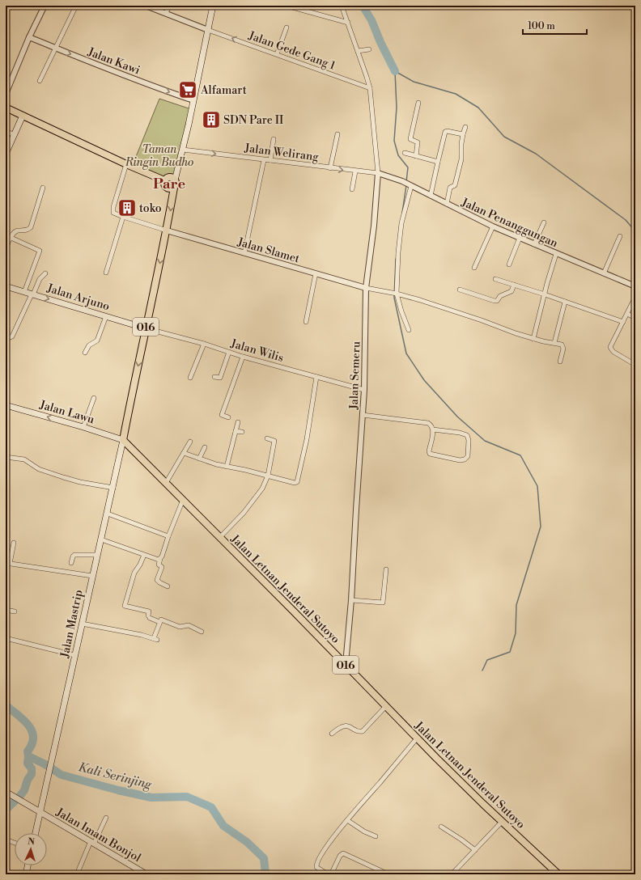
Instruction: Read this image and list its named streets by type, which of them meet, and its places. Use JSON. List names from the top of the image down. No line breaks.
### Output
{"streets":{"main road":["Jalan Arjuno","016","Jalan Lawu","Jalan Letnan Jenderal Sutoyo","Jalan Mastrip","Jalan Imam Bonjol"],"street":["Jalan Gede Gang 1","Jalan Kawi","Jalan Welirang","Jalan Penanggungan","Jalan Slamet","Jalan Wilis","Jalan Semeru"]},"crossings":[["Jalan Gede Gang 1","Jalan Semeru"],["Jalan Welirang","Jalan Penanggungan"],["Jalan Welirang","Jalan Semeru"],["Jalan Penanggungan","Jalan Semeru"],["Jalan Slamet","016"],["Jalan Slamet","Jalan Semeru"],["Jalan Arjuno","016"],["Jalan Arjuno","Jalan Wilis"],["016","Jalan Wilis"],["016","Jalan Lawu"],["016","Jalan Letnan Jenderal Sutoyo"],["016","Jalan Mastrip"],["Jalan Wilis","Jalan Semeru"],["Jalan Semeru","Jalan Letnan Jenderal Sutoyo"],["Jalan Lawu","Jalan Letnan Jenderal Sutoyo"],["Jalan Lawu","Jalan Mastrip"],["Jalan Letnan Jenderal Sutoyo","Jalan Mastrip"],["Jalan Mastrip","Jalan Imam Bonjol"]],"one_way":["Jalan Gede Gang 1","Jalan Kawi","Jalan Welirang","Jalan Arjuno","Jalan Lawu"],"districts":["Pare"],"water":["Kali Serinjing"],"parks":["Taman Ringin Budho"],"places":{"supermarket":["Alfamart"],"building":["SDN Pare II","toko"]},"scale_bar":"100 m","north":"top"}
